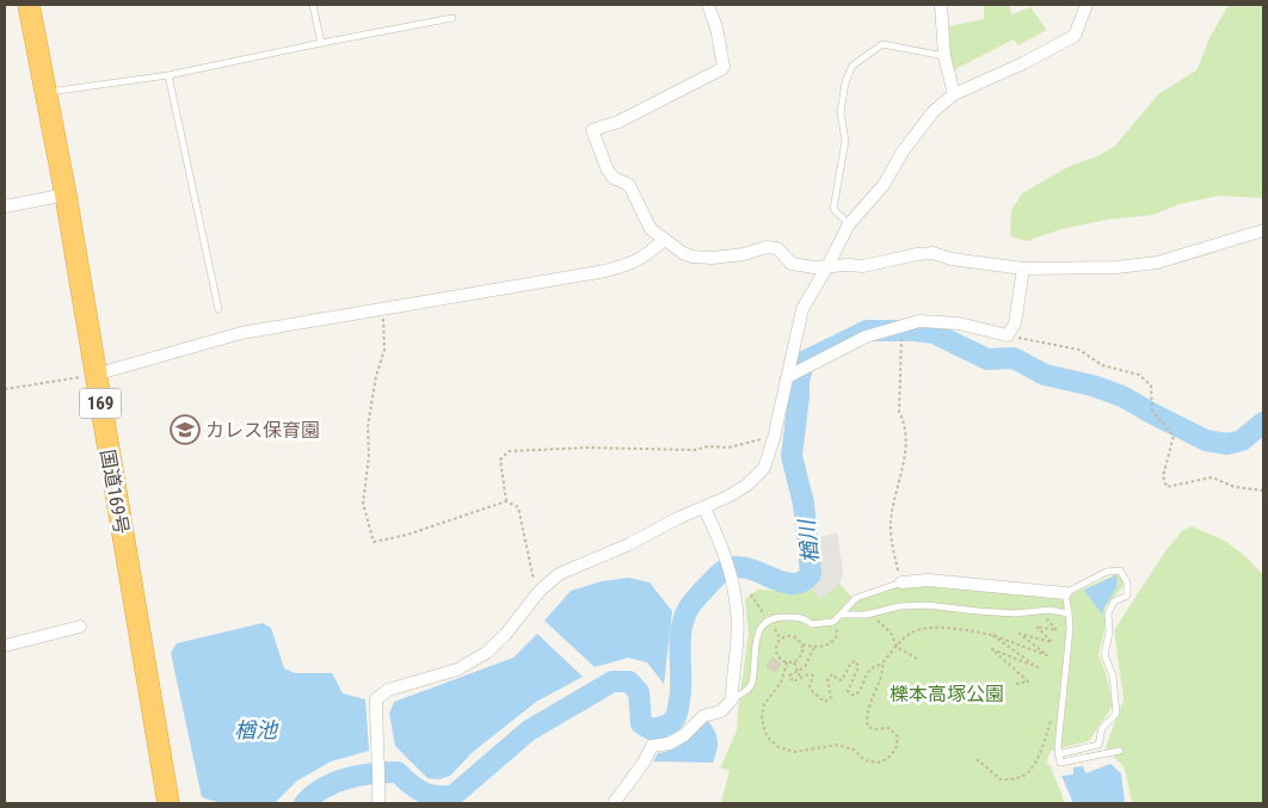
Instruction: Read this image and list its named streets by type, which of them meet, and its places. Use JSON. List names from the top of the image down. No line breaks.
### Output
{"streets":{"highway":["169","国道169号"]},"water":["楢川","楢池"],"parks":["櫟本高塚公園"],"places":{"school or university":["カレス保育園"]}}
